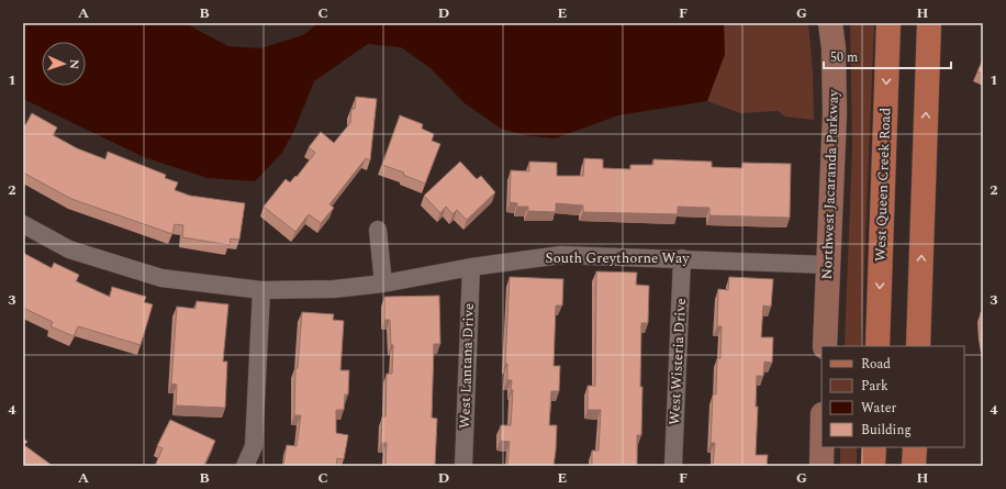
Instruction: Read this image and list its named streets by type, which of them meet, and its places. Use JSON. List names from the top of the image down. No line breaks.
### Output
{"streets":{"main road":["West Queen Creek Road"],"street":["Northwest Jacaranda Parkway","South Greythorne Way","West Wisteria Drive","West Lantana Drive"]},"crossings":[["Northwest Jacaranda Parkway","South Greythorne Way"],["South Greythorne Way","West Wisteria Drive"],["South Greythorne Way","West Lantana Drive"]],"legend":["Road","Park","Water","Building"],"scale_bar":"50 m","north":"right","grid":{"columns":["A","B","C","D","E","F","G","H"],"rows":["1","2","3","4"]}}
